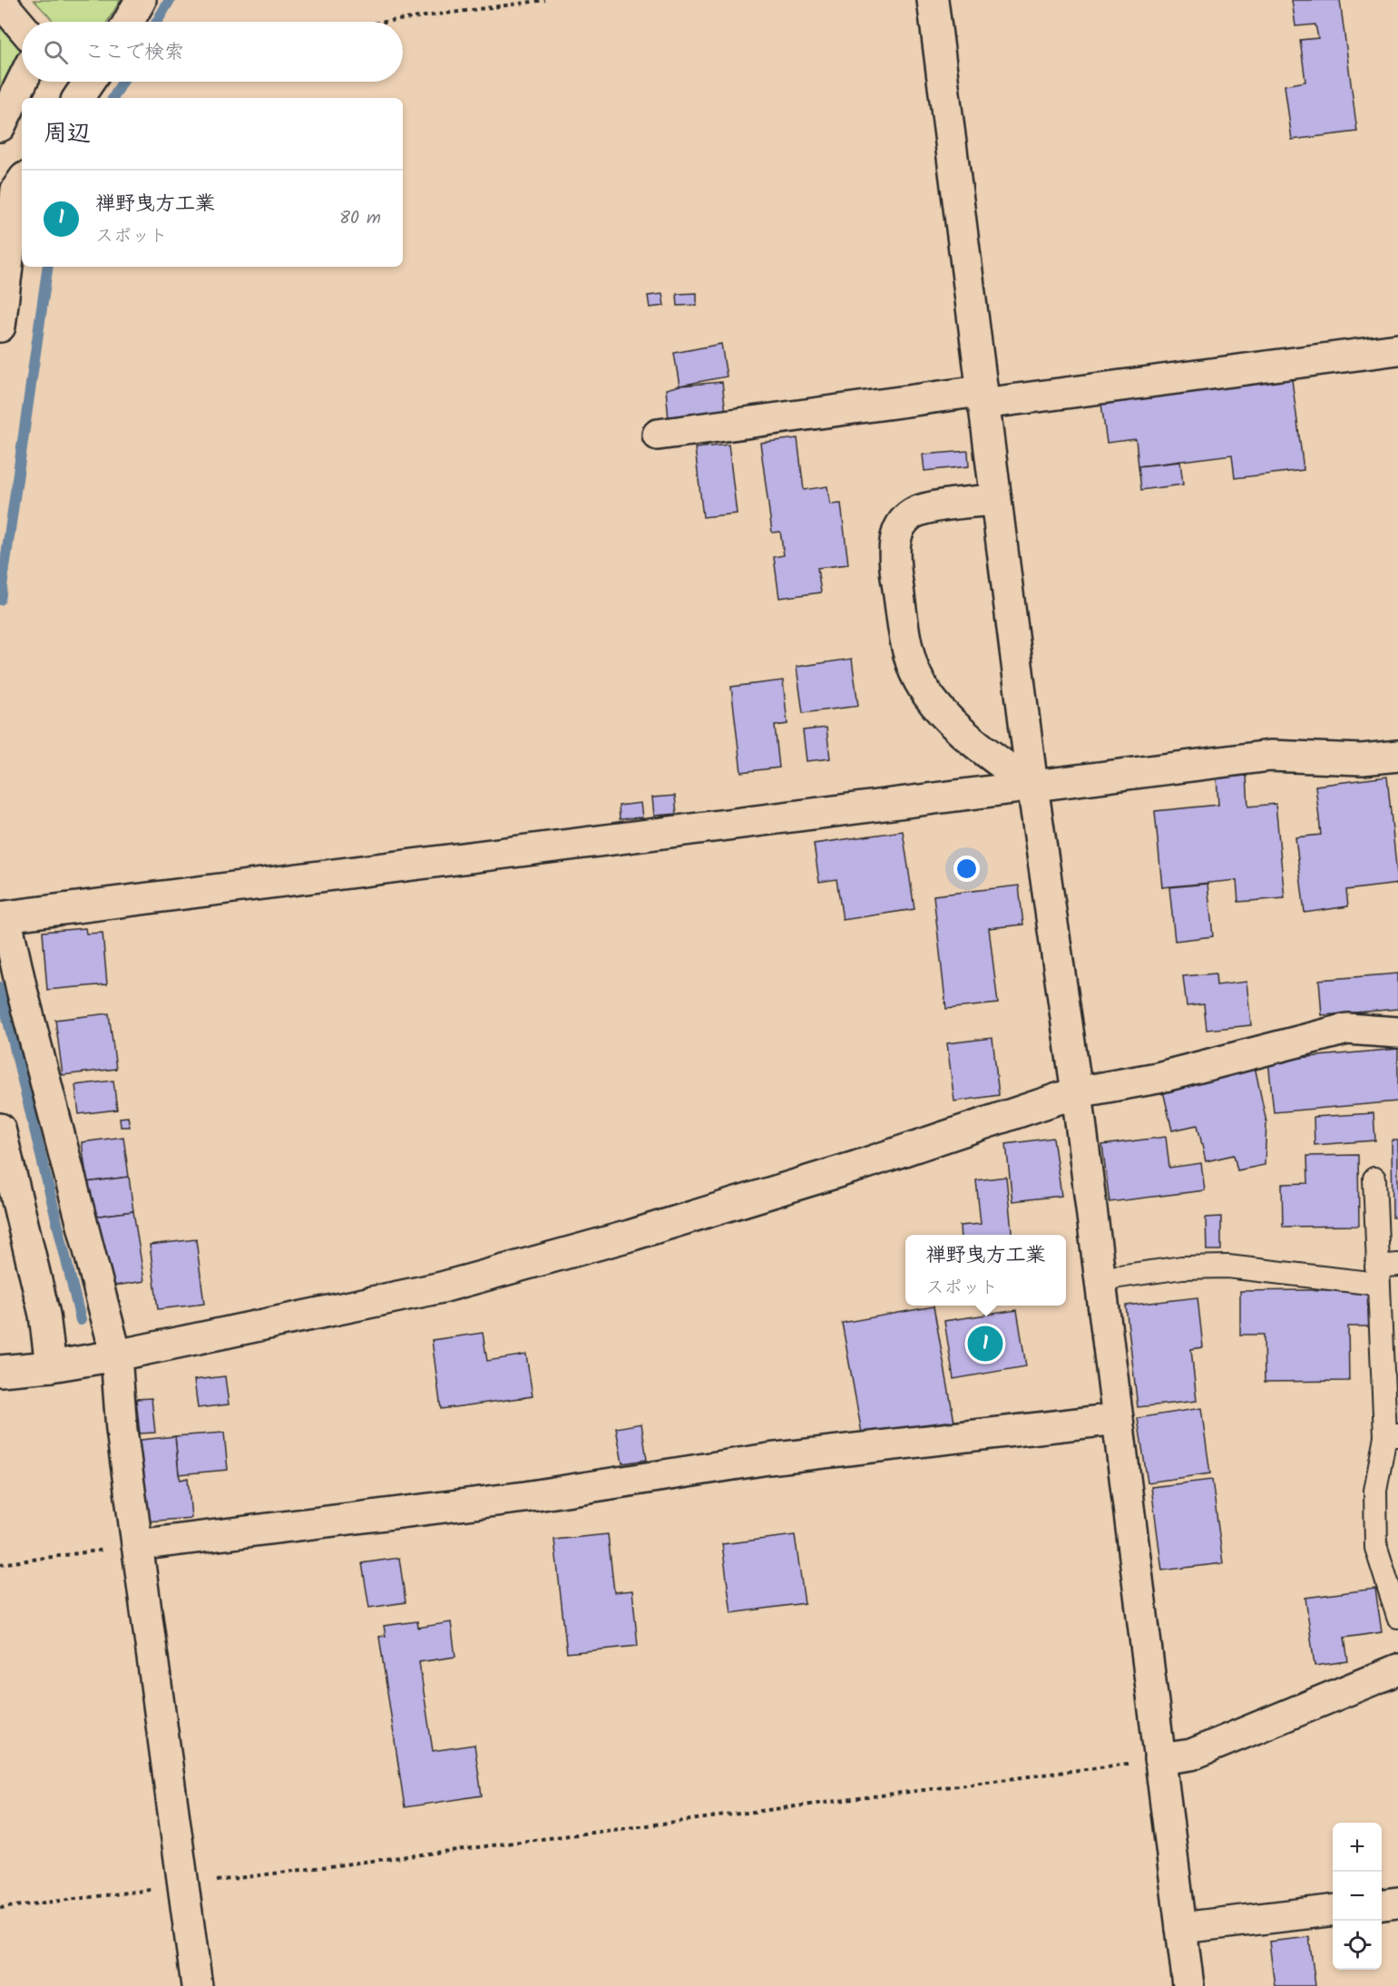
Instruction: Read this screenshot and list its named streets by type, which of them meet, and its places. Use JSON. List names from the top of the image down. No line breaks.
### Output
{"page":{"search":"ここで検索","heading":"周辺","list":[{"mark":"1","name":"禅野曳方工業","note":"スポット","value":"80 m"}],"popup":["禅野曳方工業","スポット"],"pins":"1","map_buttons":["+","−"]}}
